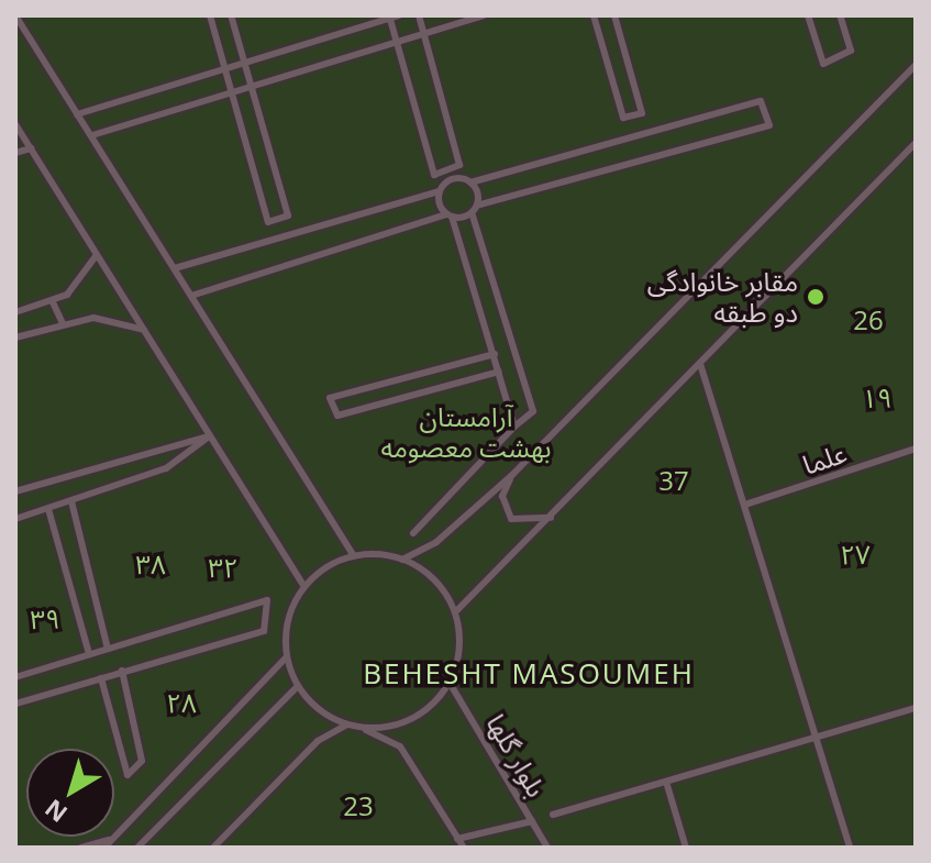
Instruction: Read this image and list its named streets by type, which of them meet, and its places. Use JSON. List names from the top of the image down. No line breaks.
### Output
{"streets":{"lane":["علما","بلوار گلها"]},"districts":["BEHESHT MASOUMEH"],"parks":["26","۱۹","آرامستان بهشت معصومه","37","۲۷","۳۸","۳۲","۳۹","۲۸","23"],"places":["مقابر خانوادگی دو طبقه"],"north":"bottom left"}
